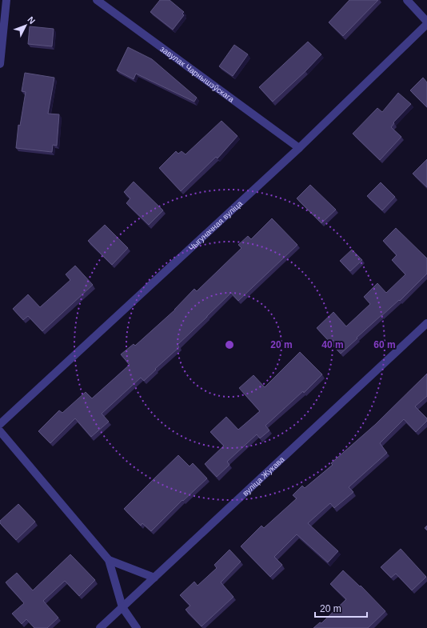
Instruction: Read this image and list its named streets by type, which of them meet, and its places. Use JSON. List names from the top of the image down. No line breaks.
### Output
{"streets":{"street":["завулак Чарнышэўскага","Чыгуначная вуліца","вуліца Жукава"]},"crossings":[["завулак Чарнышэўскага","Чыгуначная вуліца"]],"scale_bar":"20 m","north":"top right","rings":["20 m","40 m","60 m"]}
